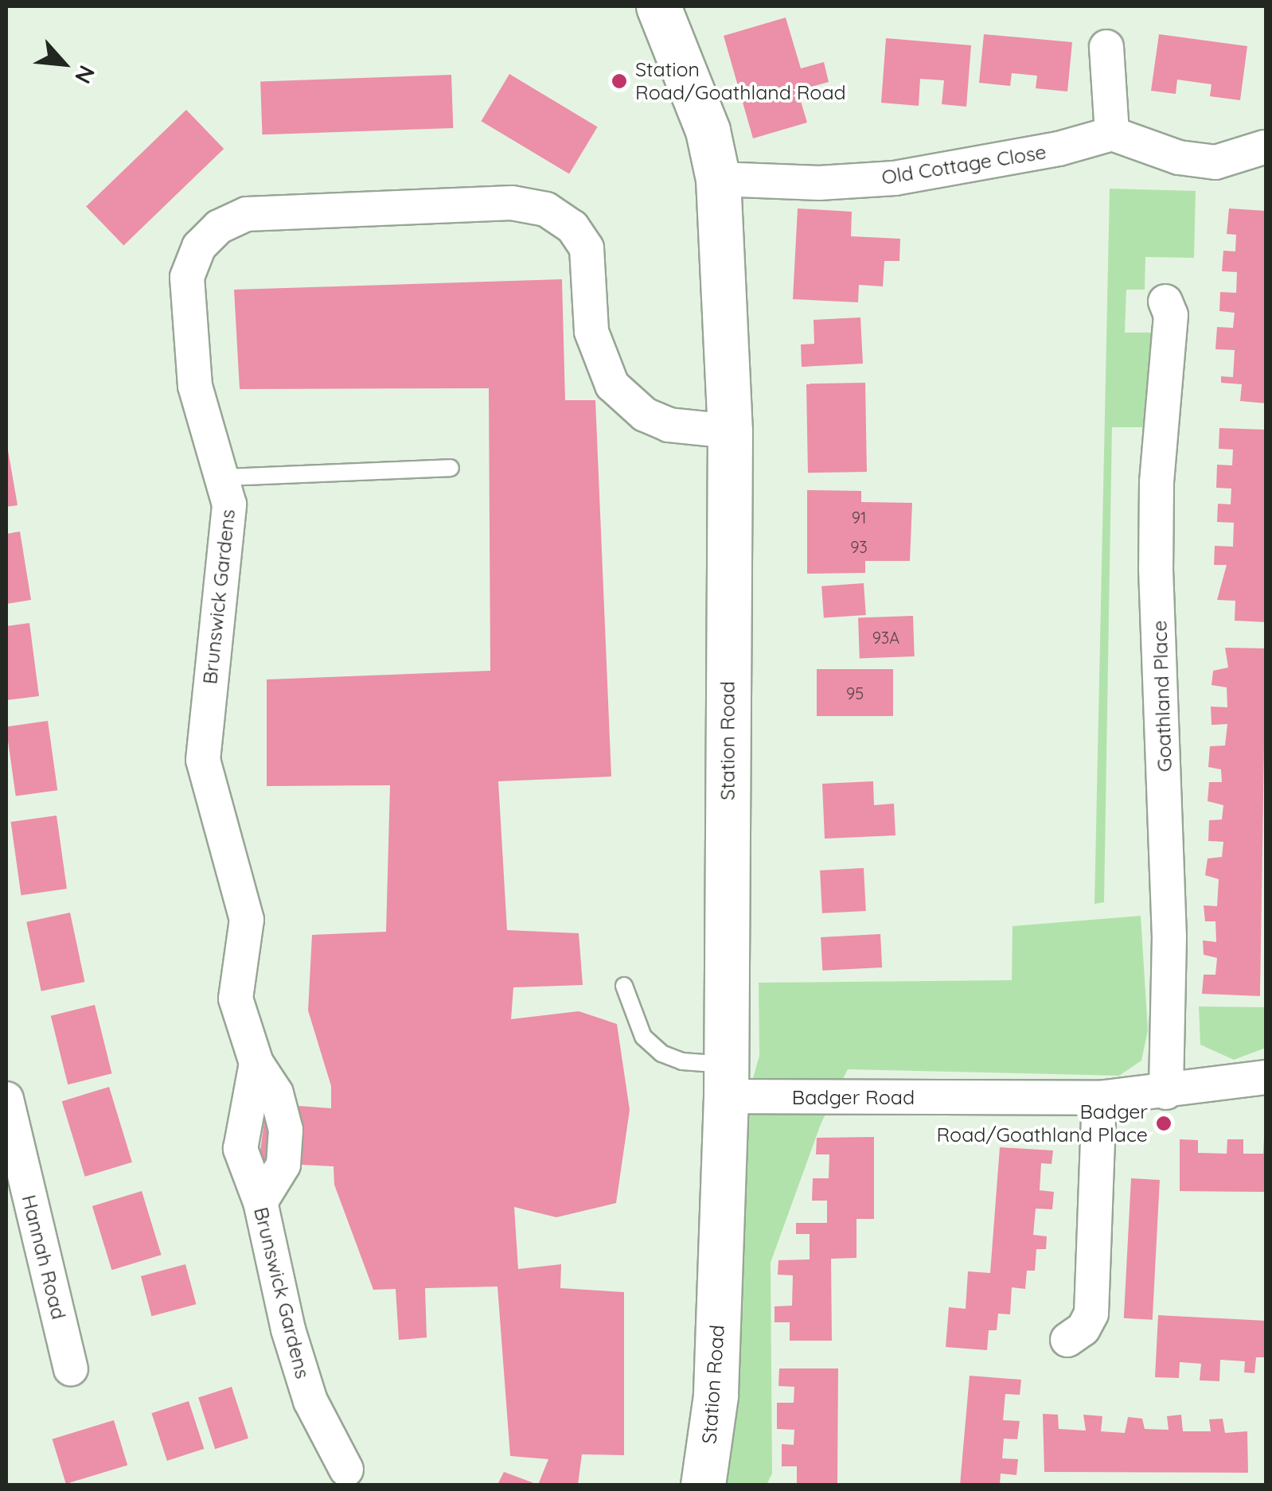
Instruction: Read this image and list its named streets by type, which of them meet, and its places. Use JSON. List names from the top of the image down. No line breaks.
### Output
{"streets":{"main road":["Station Road"],"street":["Old Cottage Close","Brunswick Gardens","Goathland Place","Badger Road","Hannah Road"]},"crossings":[["Old Cottage Close","Station Road"],["Brunswick Gardens","Station Road"],["Goathland Place","Badger Road"],["Station Road","Badger Road"]],"places":["Station Road/Goathland Road","Badger Road/Goathland Place"],"house_numbers":["91","93","93A","95"],"north":"bottom right"}
